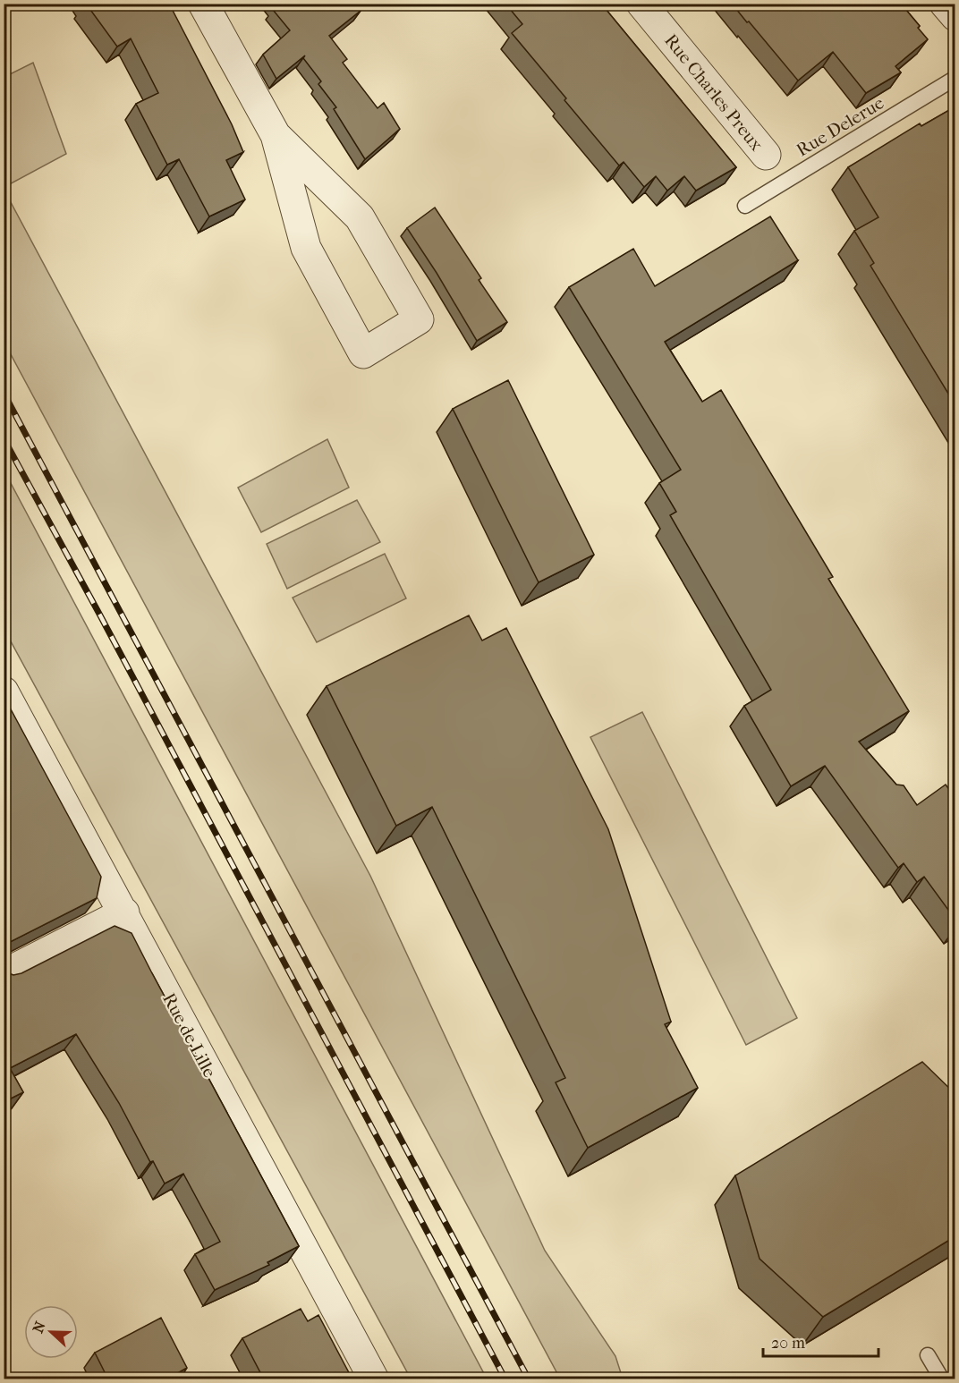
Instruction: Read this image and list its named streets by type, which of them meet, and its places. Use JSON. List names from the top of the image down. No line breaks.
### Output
{"streets":{"street":["Rue Charles Preux","Rue de Lille"],"lane":["Rue Delerue"]},"scale_bar":"20 m","north":"left"}
